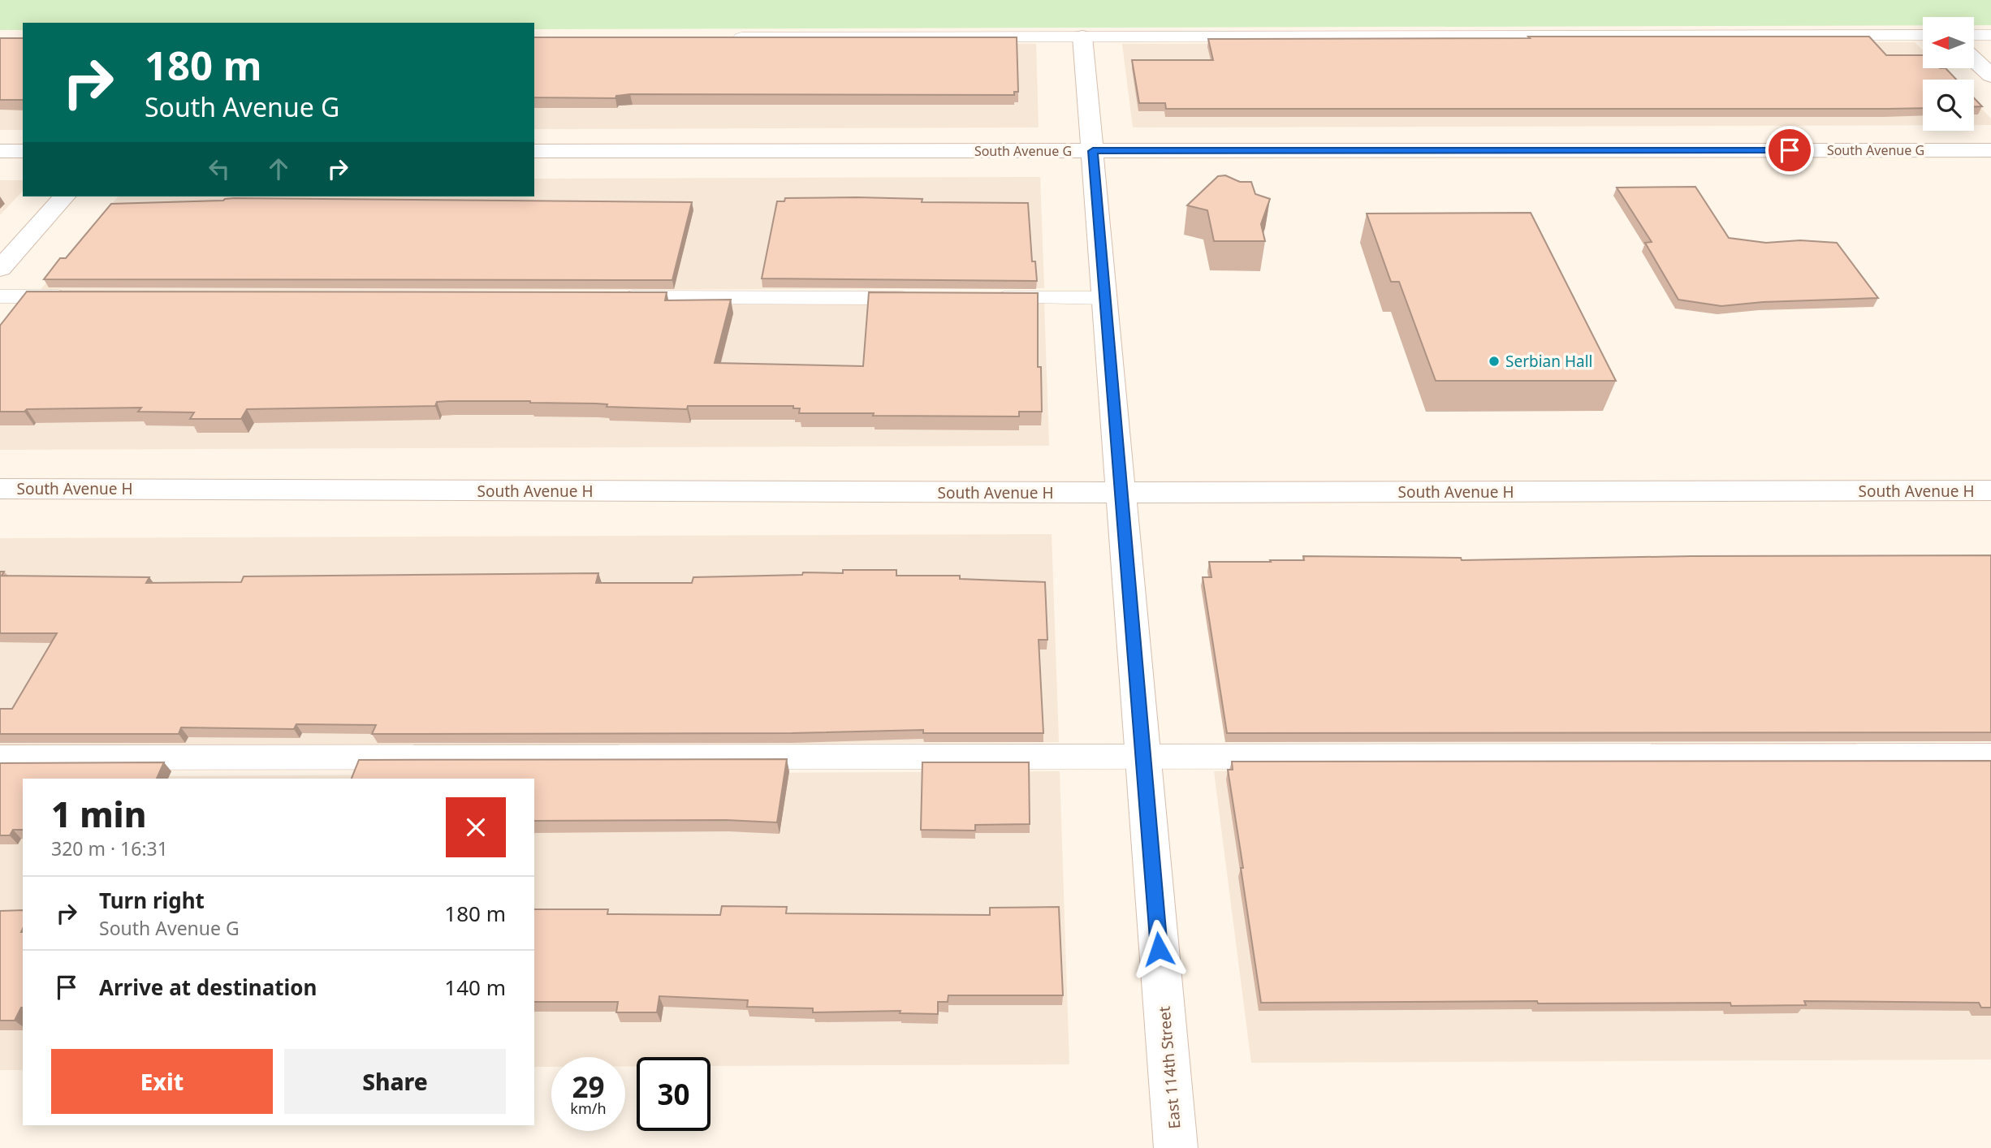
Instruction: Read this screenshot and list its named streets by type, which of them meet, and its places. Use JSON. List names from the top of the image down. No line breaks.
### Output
{"streets":{"street":["South Avenue G","South Avenue H","East 114th Street"]},"crossings":[["South Avenue G","East 114th Street"],["South Avenue H","East 114th Street"]],"places":["Serbian Hall"],"north":"left","page":{"turn":["180 m","South Avenue G"],"heading":["1 min","320 m · 16:31"],"list":[{"name":"Turn right","note":"South Avenue G","value":"180 m"},{"name":"Arrive at destination","value":"140 m"}],"buttons":["Exit","Share"],"speed":"29 km/h","limit":"30"}}
